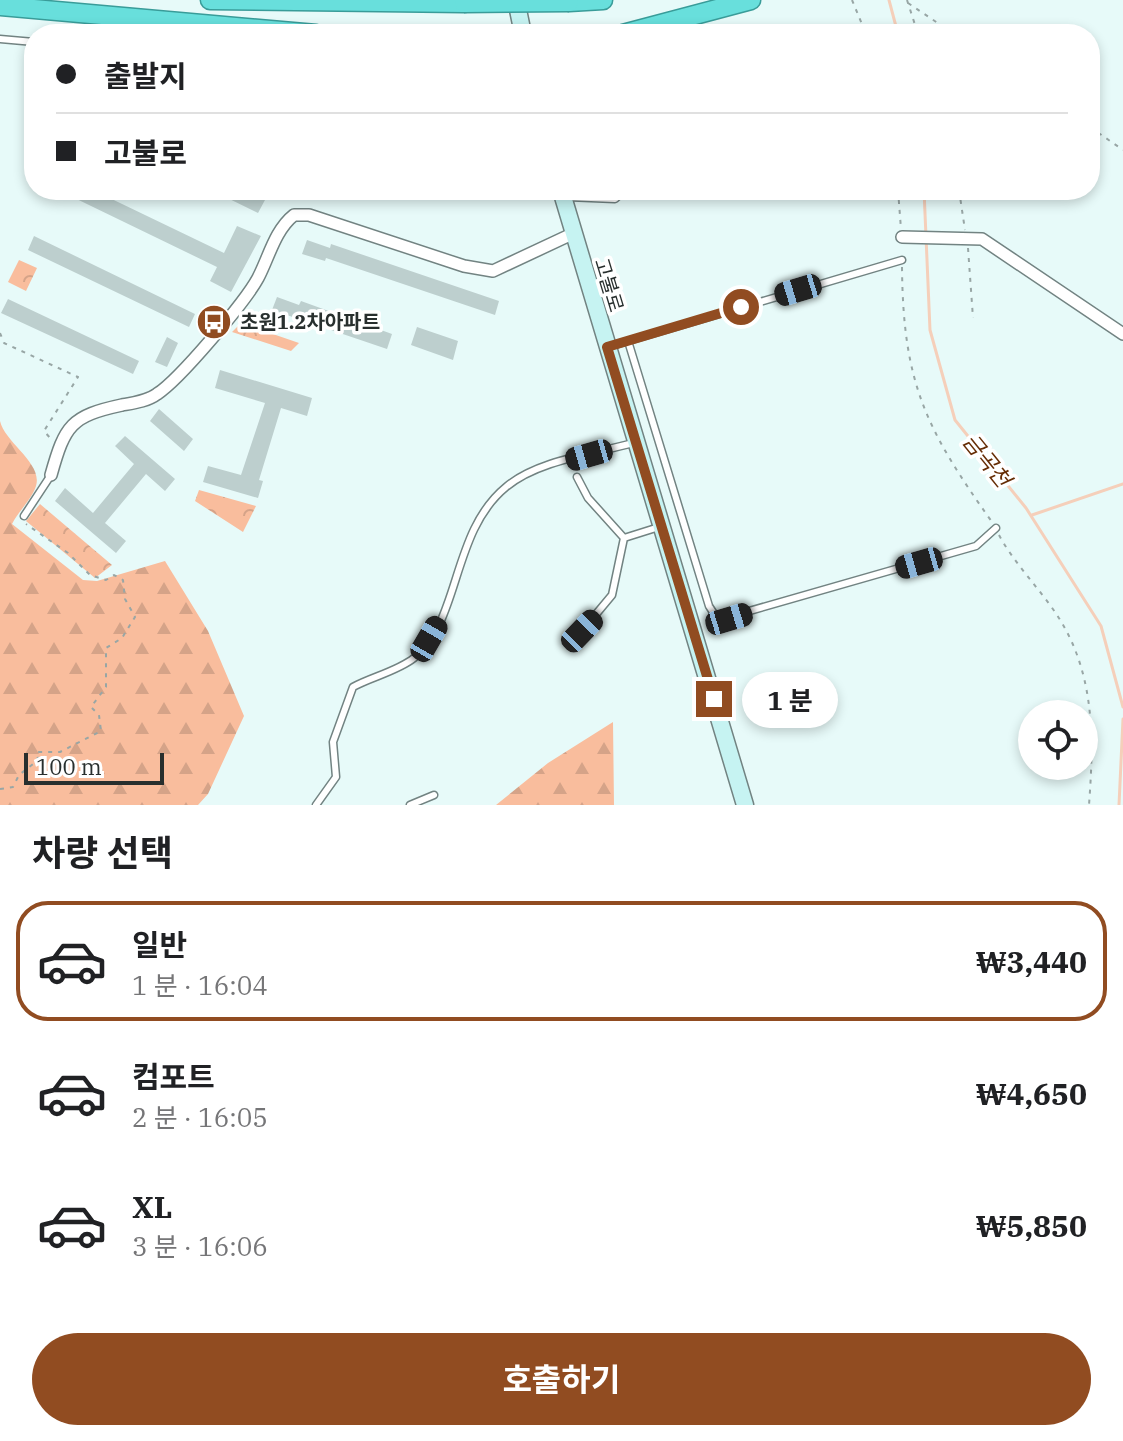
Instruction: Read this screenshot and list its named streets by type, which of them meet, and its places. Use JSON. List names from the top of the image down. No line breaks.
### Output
{"streets":{"main road":["고불로"]},"water":["금곡천"],"places":{"bus stop":["초원1.2차아파트"]},"scale_bar":"100 m","page":{"banner":["출발지","고불로"],"bubble":"1 분","scale":"100 m","heading":"차량 선택","list":[{"name":"일반","note":"1 분 · 16:04","value":"₩3,440"},{"name":"컴포트","note":"2 분 · 16:05","value":"₩4,650"},{"name":"XL","note":"3 분 · 16:06","value":"₩5,850"}],"buttons":"호출하기"}}
